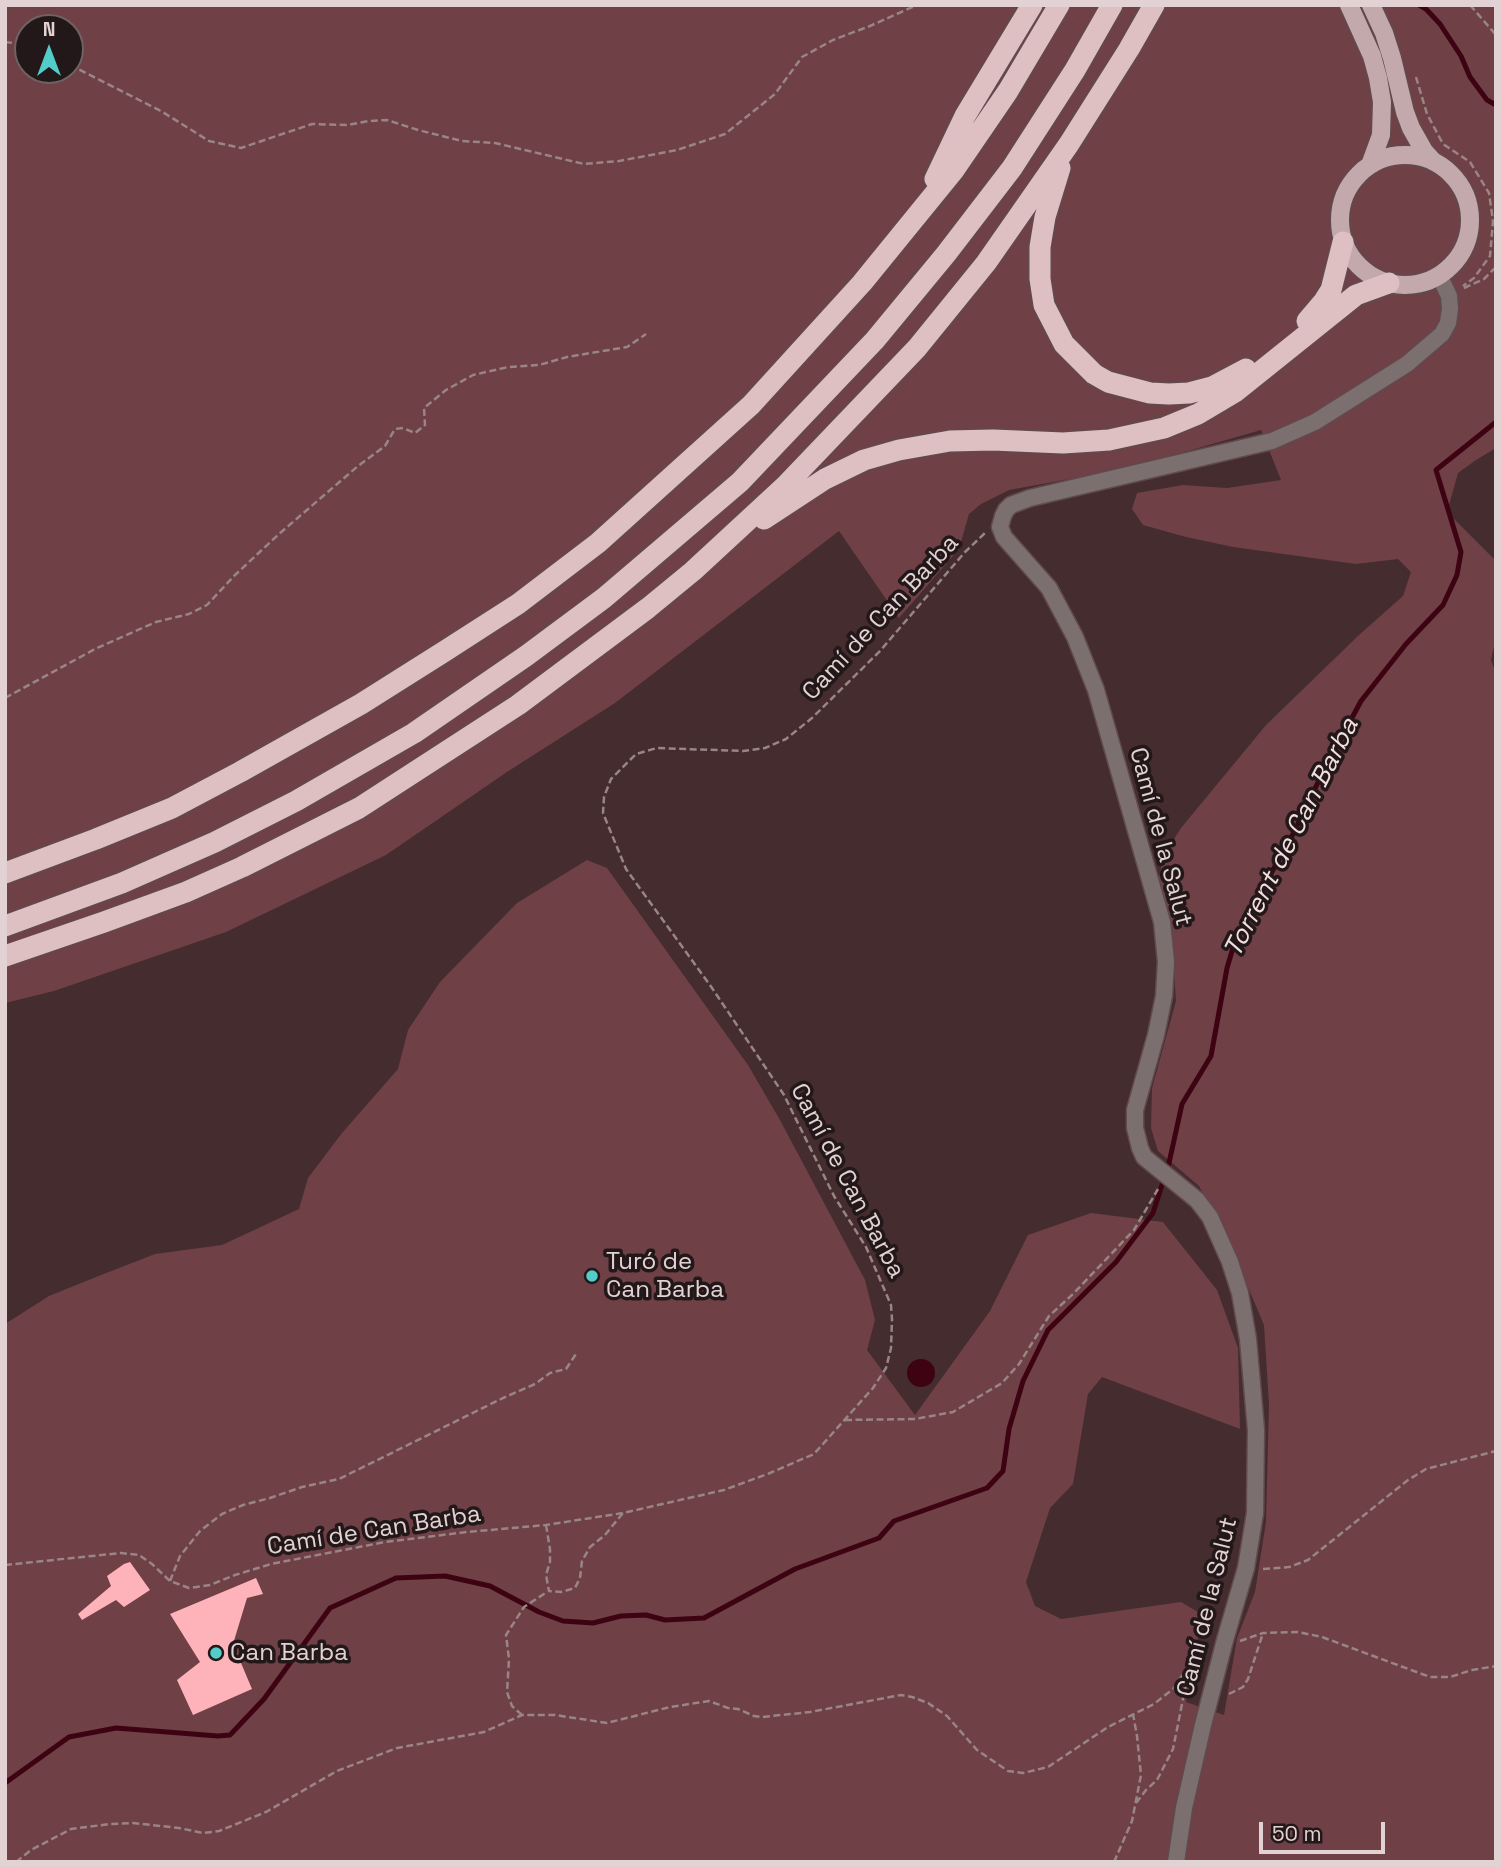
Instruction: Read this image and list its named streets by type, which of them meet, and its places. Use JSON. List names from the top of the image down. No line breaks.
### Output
{"streets":{"street":["Camí de la Salut"],"path":["Camí de Can Barba"]},"crossings":[["Camí de Can Barba","Camí de la Salut"]],"water":["Torrent de Can Barba"],"places":["Turó de Can Barba","Can Barba"],"scale_bar":"50 m","north":"top"}
